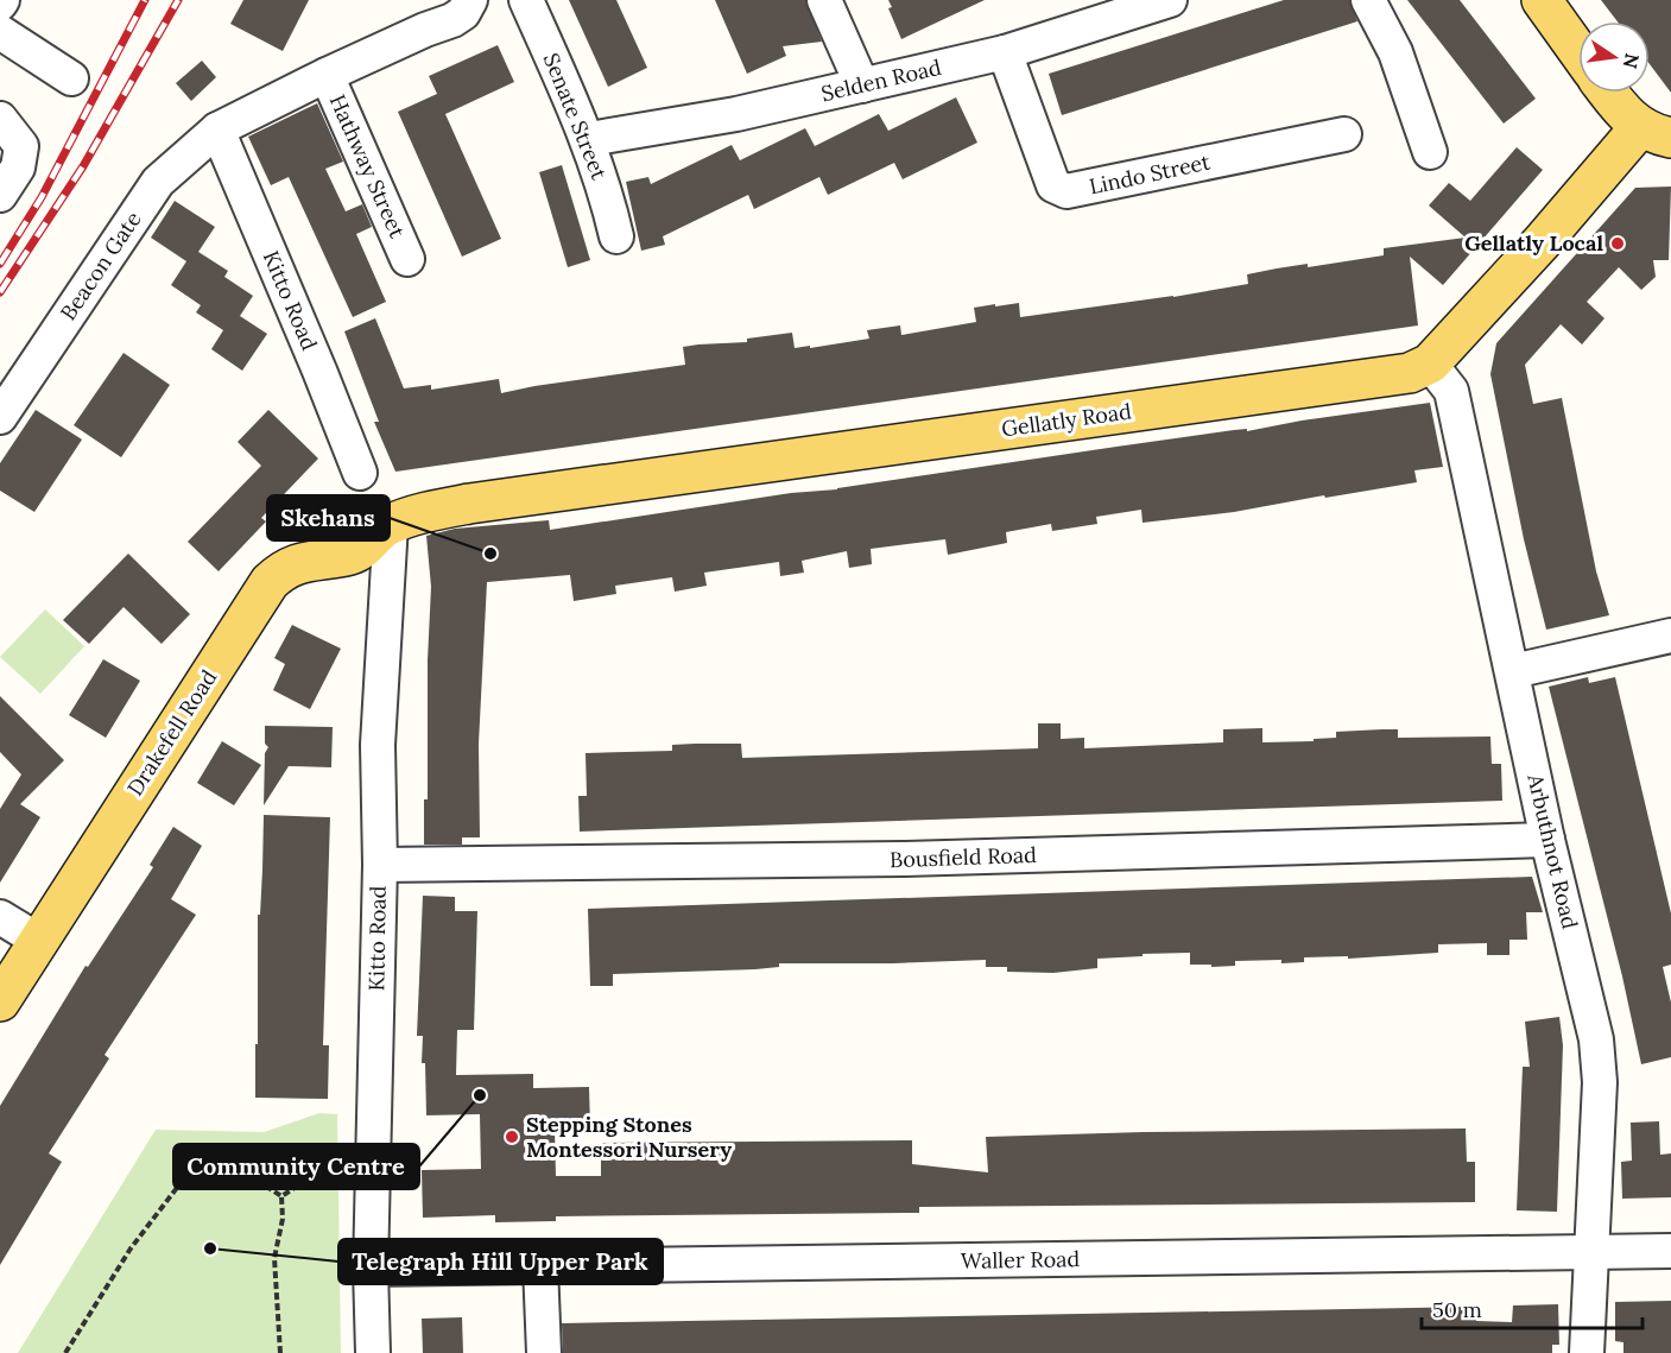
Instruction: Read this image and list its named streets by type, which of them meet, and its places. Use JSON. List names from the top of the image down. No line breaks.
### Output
{"streets":{"main road":["Gellatly Road","Drakefell Road"],"street":["Selden Road","Senate Street","Hathway Street","Lindo Street","Beacon Gate","Kitto Road","Arbuthnot Road","Bousfield Road","Waller Road"]},"crossings":[["Selden Road","Senate Street"],["Selden Road","Lindo Street"],["Hathway Street","Beacon Gate"],["Beacon Gate","Kitto Road"],["Kitto Road","Gellatly Road"],["Kitto Road","Drakefell Road"],["Kitto Road","Bousfield Road"],["Kitto Road","Waller Road"],["Gellatly Road","Drakefell Road"],["Gellatly Road","Arbuthnot Road"],["Arbuthnot Road","Bousfield Road"],["Arbuthnot Road","Waller Road"]],"places":["Gellatly Local","Skehans","Community Centre","Stepping Stones Montessori Nursery","Telegraph Hill Upper Park"],"scale_bar":"50 m","north":"right"}
